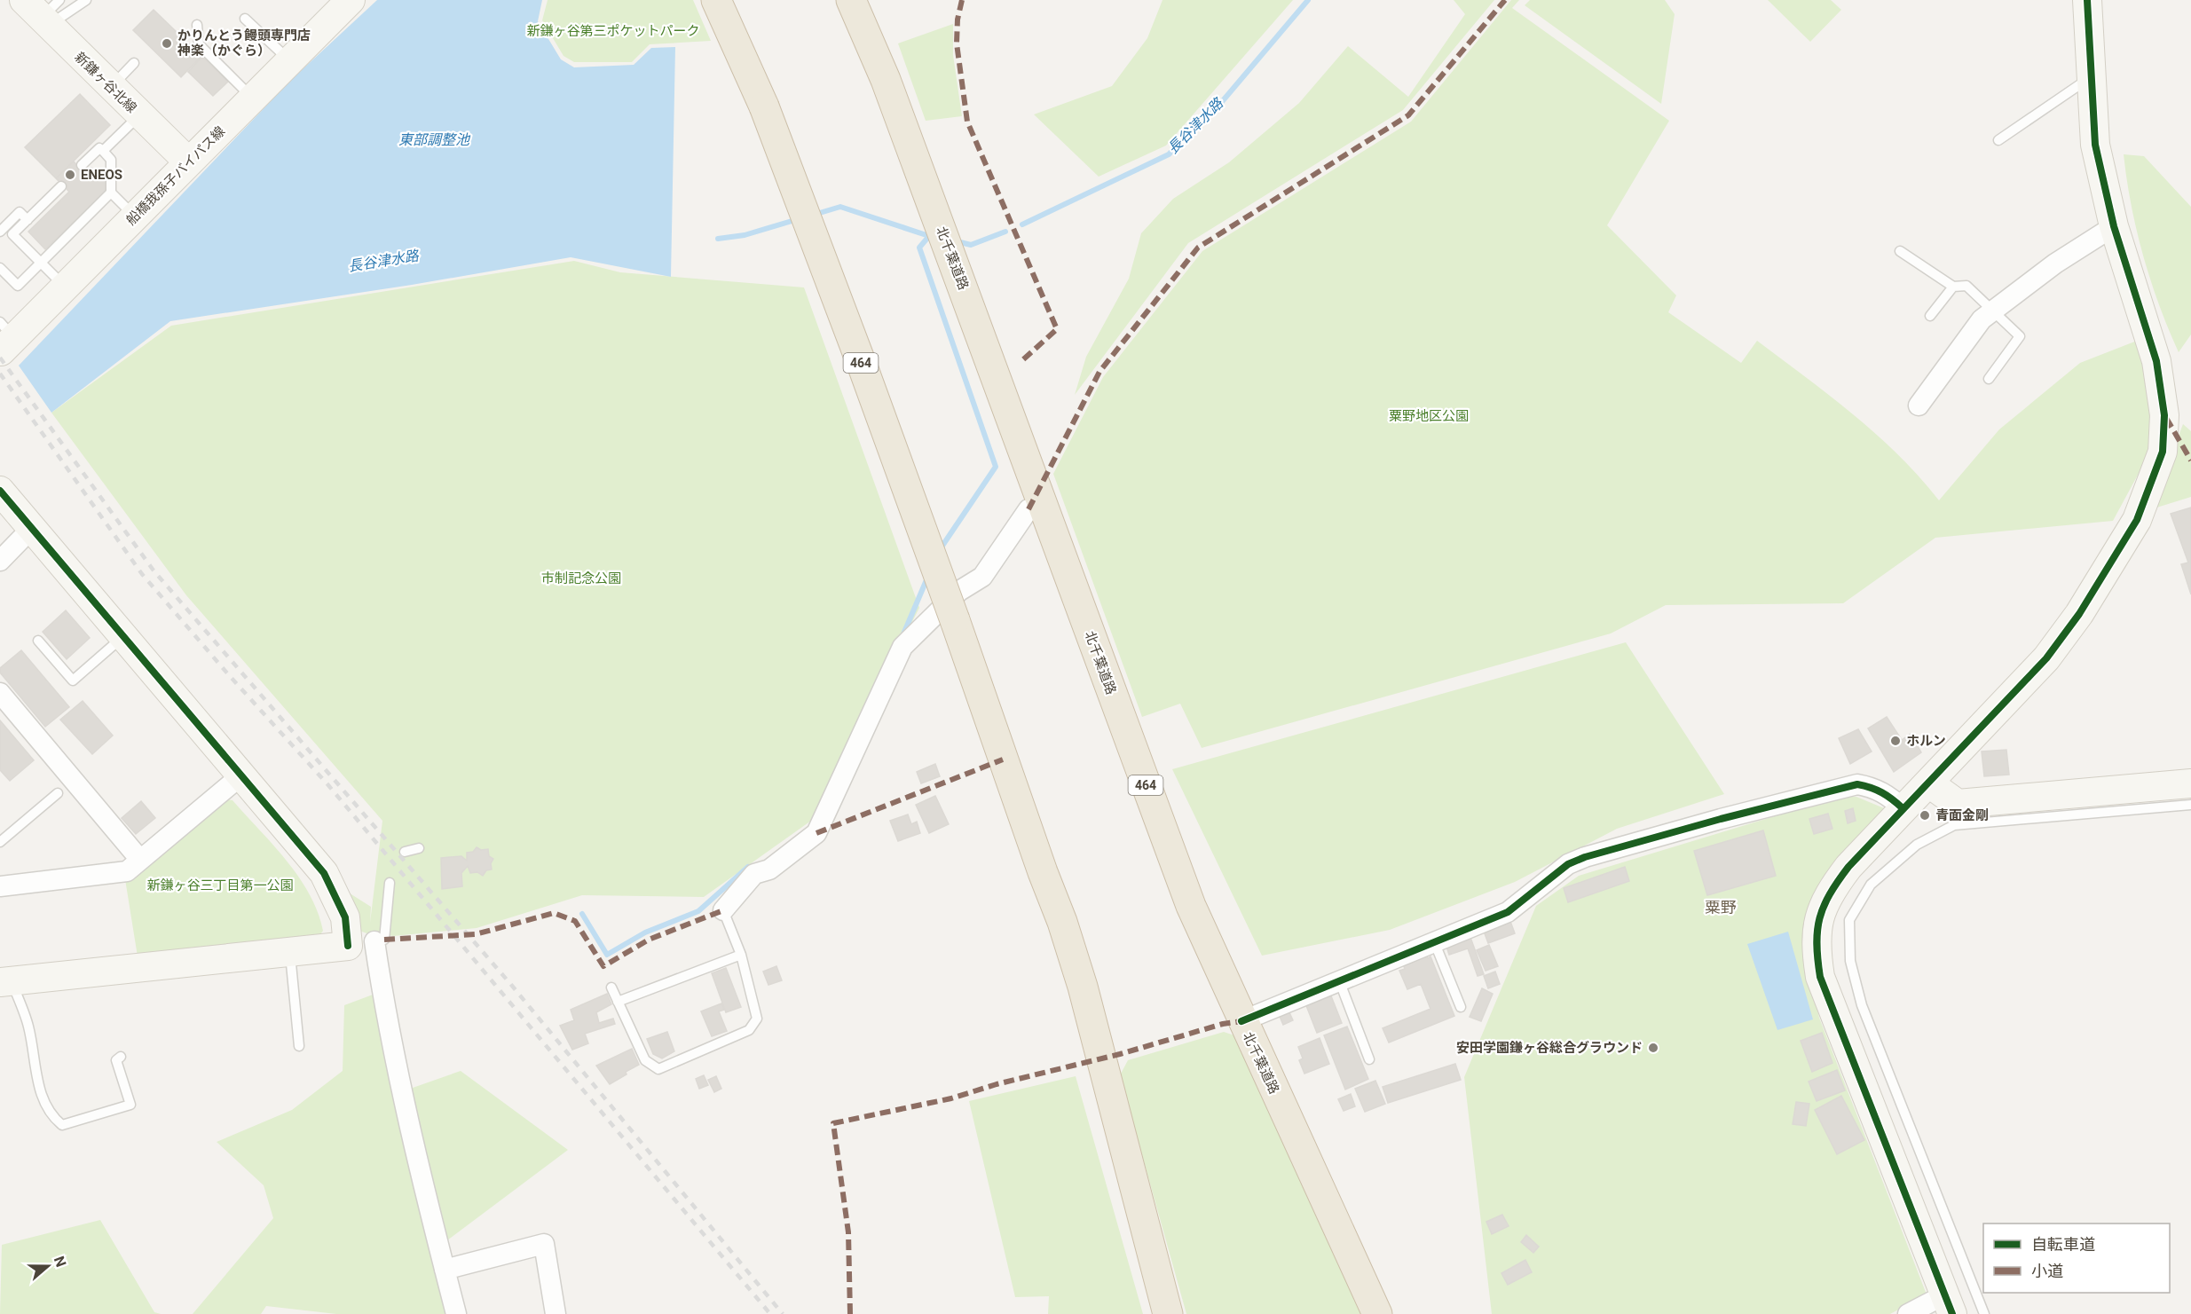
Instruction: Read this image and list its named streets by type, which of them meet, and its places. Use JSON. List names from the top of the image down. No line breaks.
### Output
{"streets":{"highway":["北千葉道路","464"],"street":["新鎌ヶ谷北線","船橋我孫子バイパス線"]},"crossings":[["新鎌ヶ谷北線","船橋我孫子バイパス線"]],"districts":["粟野"],"water":["長谷津水路","東部調整池"],"parks":["新鎌ヶ谷第三ポケットパーク","粟野地区公園","市制記念公園","新鎌ヶ谷三丁目第一公園"],"places":["かりんとう饅頭専門店 神楽（かぐら）","ENEOS","ホルン","青面金剛","安田学園鎌ヶ谷総合グラウンド"],"legend":["自転車道","小道"],"north":"right"}
